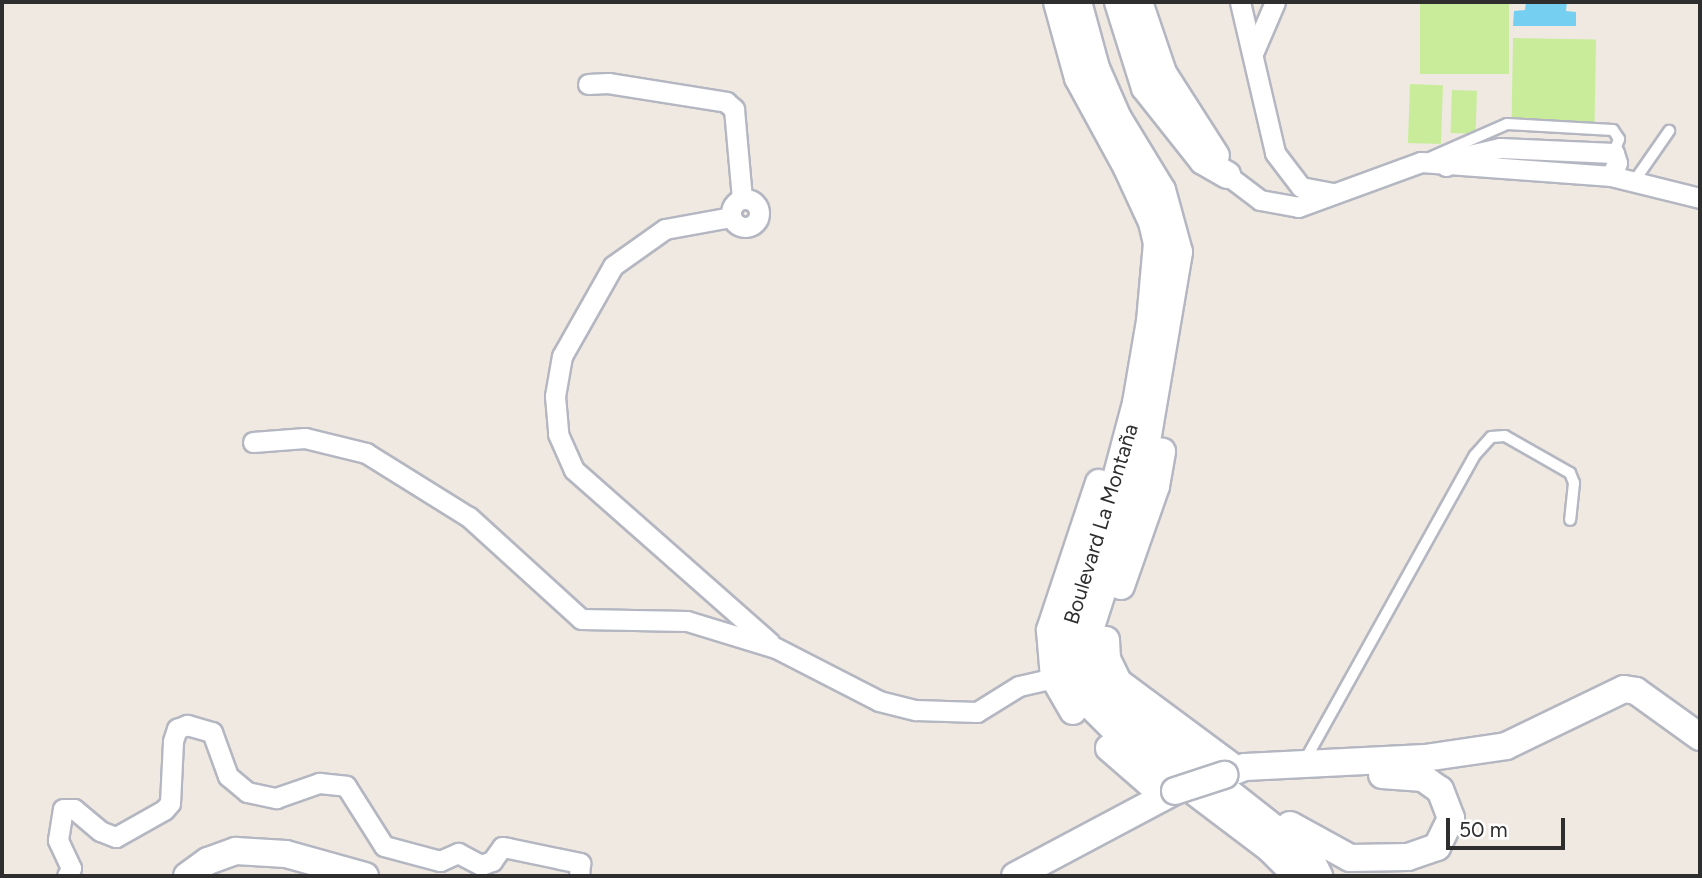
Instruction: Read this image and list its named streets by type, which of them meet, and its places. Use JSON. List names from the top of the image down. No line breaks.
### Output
{"streets":{"main road":["Boulevard La Montaña"]},"scale_bar":"50 m"}
